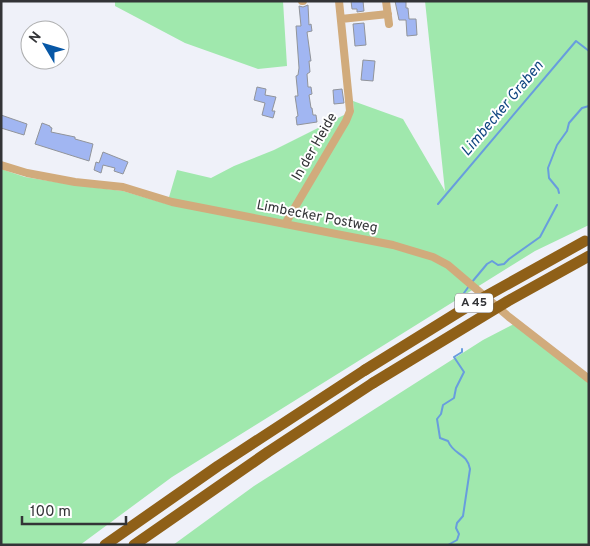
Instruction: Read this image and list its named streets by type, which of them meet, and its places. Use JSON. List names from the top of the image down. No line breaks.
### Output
{"streets":{"highway":["A 45"],"street":["In der Heide","Limbecker Postweg"]},"crossings":[["In der Heide","Limbecker Postweg"]],"water":["Limbecker Graben"],"scale_bar":"100 m","north":"top left"}
